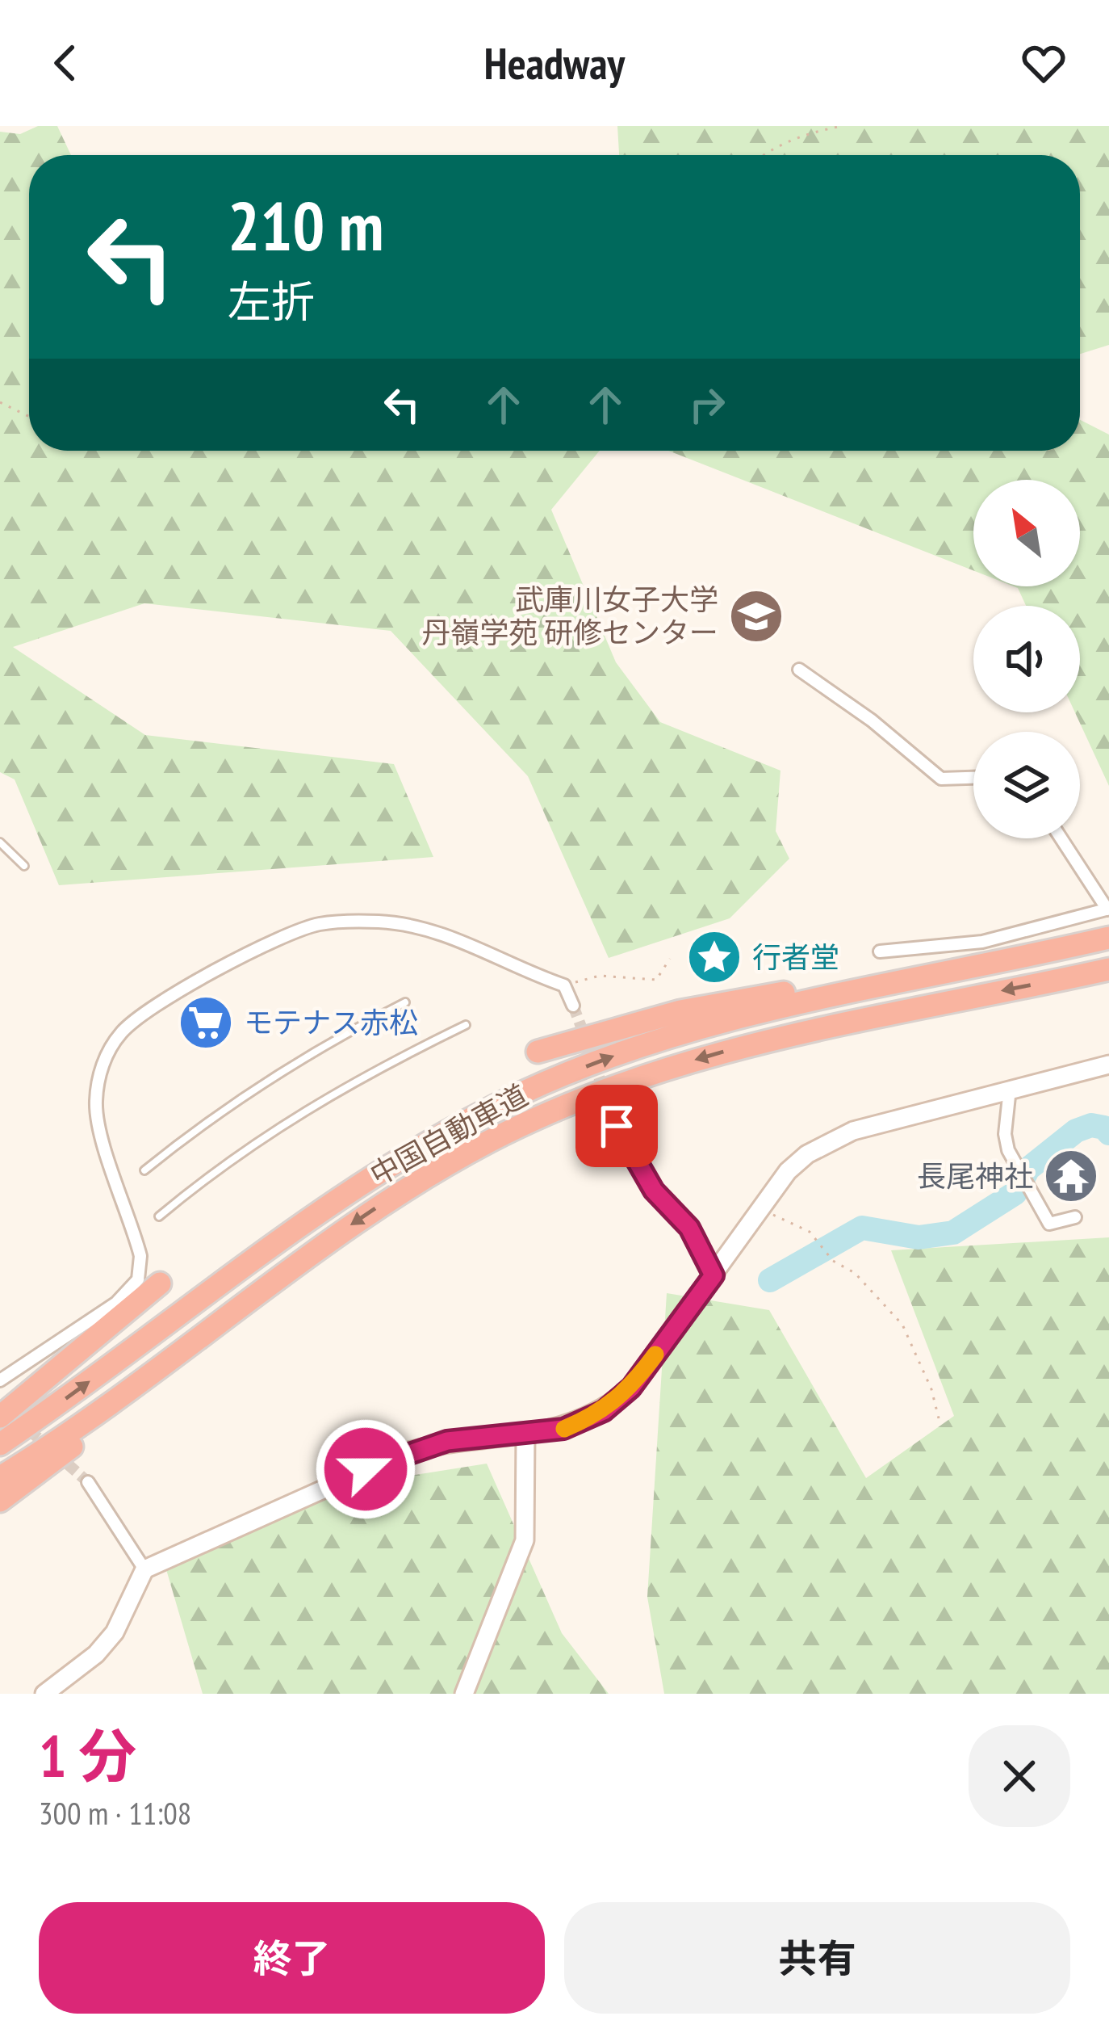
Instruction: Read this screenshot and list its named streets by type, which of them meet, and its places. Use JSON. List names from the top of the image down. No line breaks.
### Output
{"streets":{"highway":["中国自動車道"]},"places":{"school or university":["武庫川女子大学 丹嶺学苑 研修センター"],"place":["行者堂"],"supermarket":["モテナス赤松"],"temple":["長尾神社"]},"north":"top left","page":{"header":"Headway","turn":["210 m","左折"],"heading":["1 分","300 m · 11:08"],"buttons":["終了","共有"]}}
